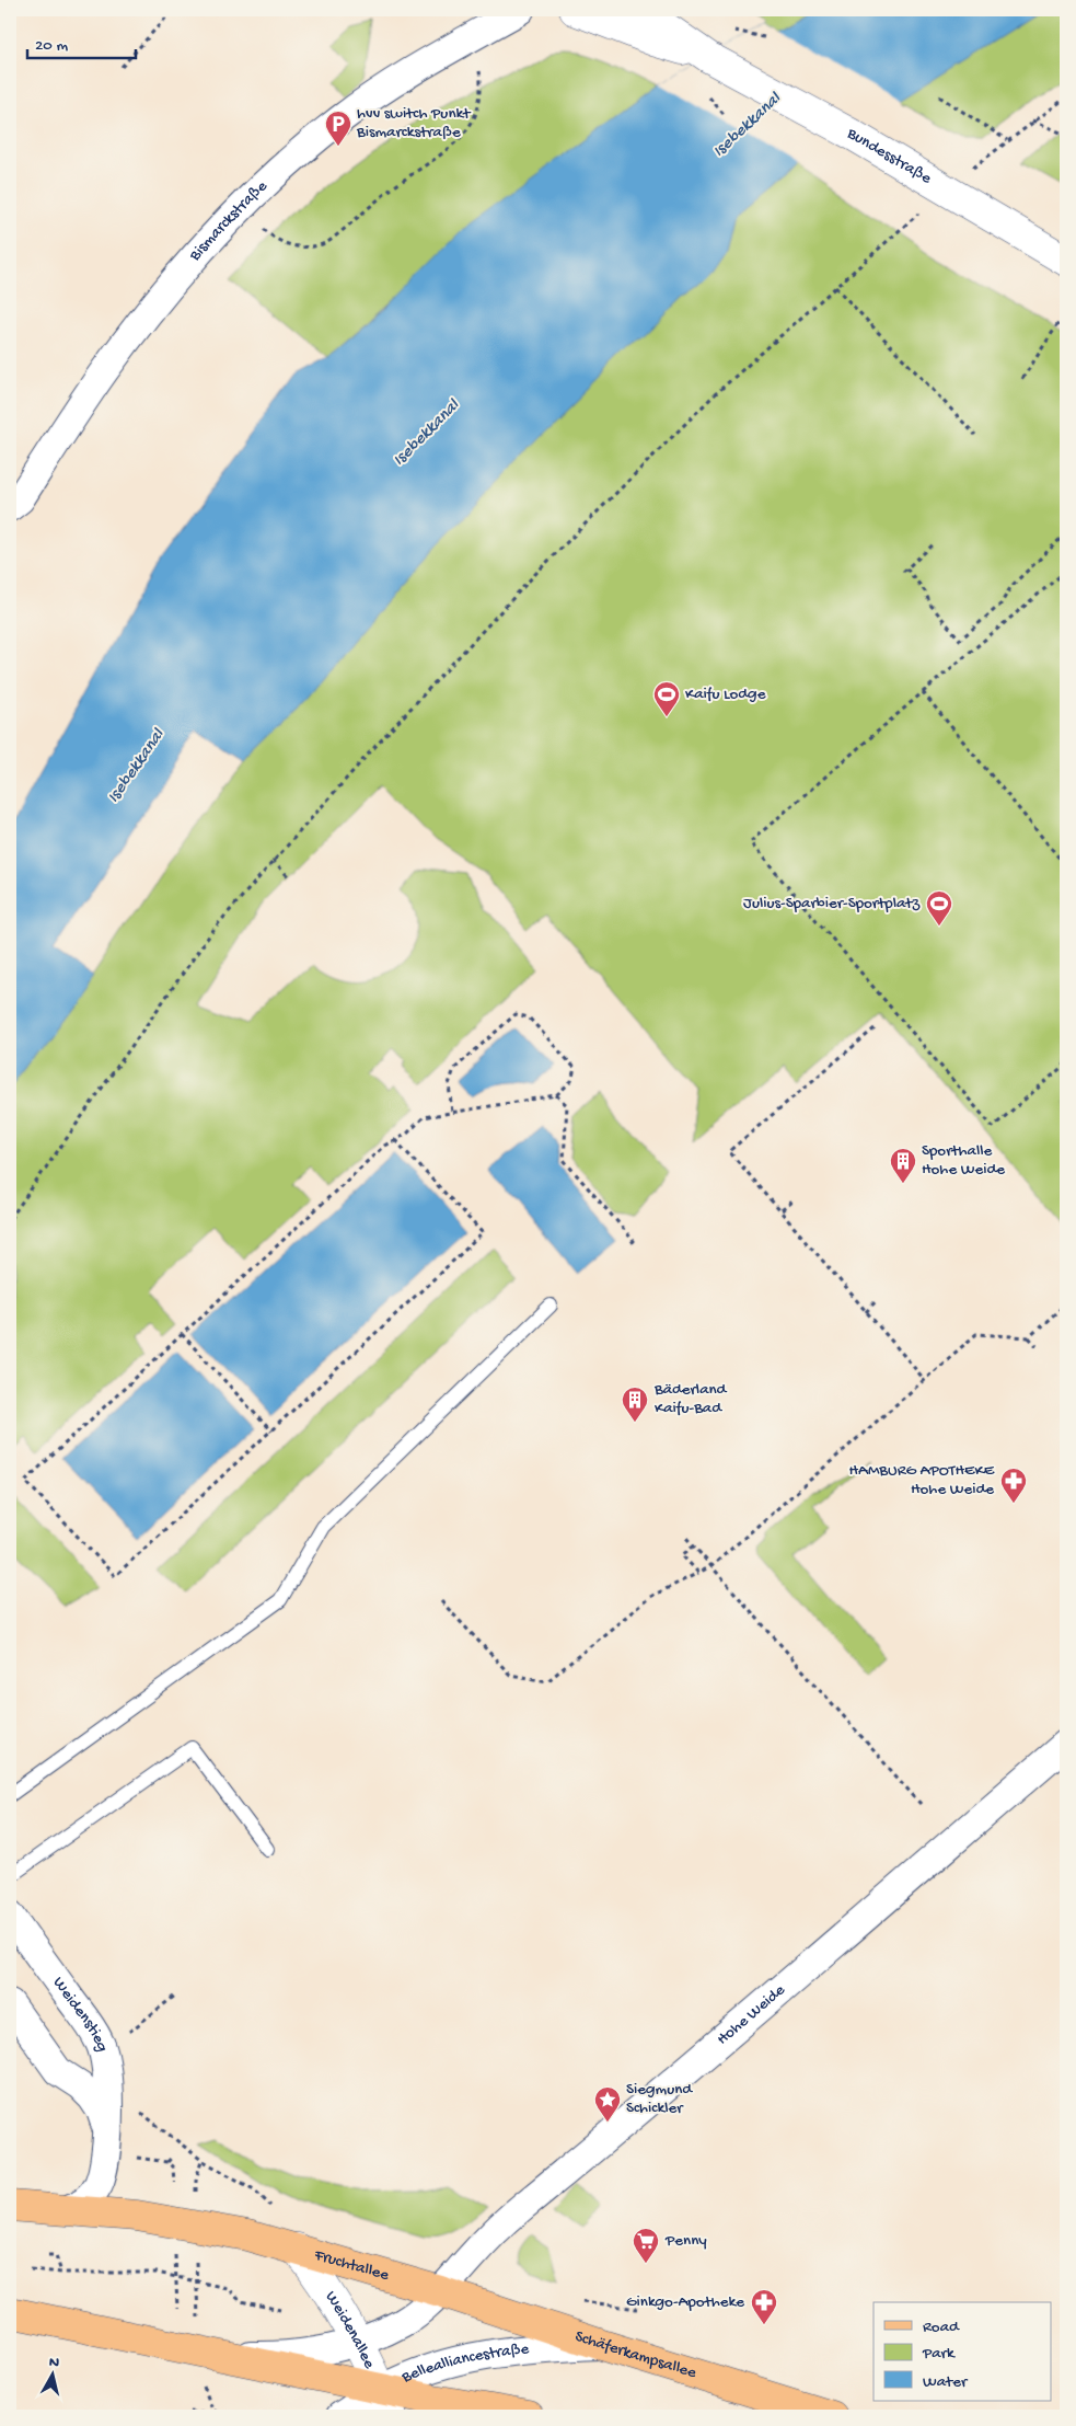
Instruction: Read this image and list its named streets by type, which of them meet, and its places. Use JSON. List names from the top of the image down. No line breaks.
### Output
{"streets":{"main road":["Fruchtallee","Schäferkampsallee"],"street":["Bundesstraße","Bismarckstraße","Hohe Weide","Weidenstieg","Weidenallee","Bellealliancestraße"]},"crossings":[["Hohe Weide","Fruchtallee"],["Hohe Weide","Schäferkampsallee"],["Weidenstieg","Fruchtallee"],["Fruchtallee","Weidenallee"],["Fruchtallee","Schäferkampsallee"],["Weidenallee","Bellealliancestraße"],["Schäferkampsallee","Bellealliancestraße"]],"water":["Isebekkanal"],"places":{"parking":["hvv switch Punkt Bismarckstraße"],"sports":["Kaifu Lodge","Julius-Sparbier-Sportplatz"],"building":["Sporthalle Hohe Weide","Bäderland Kaifu-Bad"],"pharmacy":["HAMBURG APOTHEKE Hohe Weide","Ginkgo-Apotheke"],"place":["Siegmund Schickler"],"supermarket":["Penny"]},"legend":["Road","Park","Water"],"scale_bar":"20 m","north":"top"}
